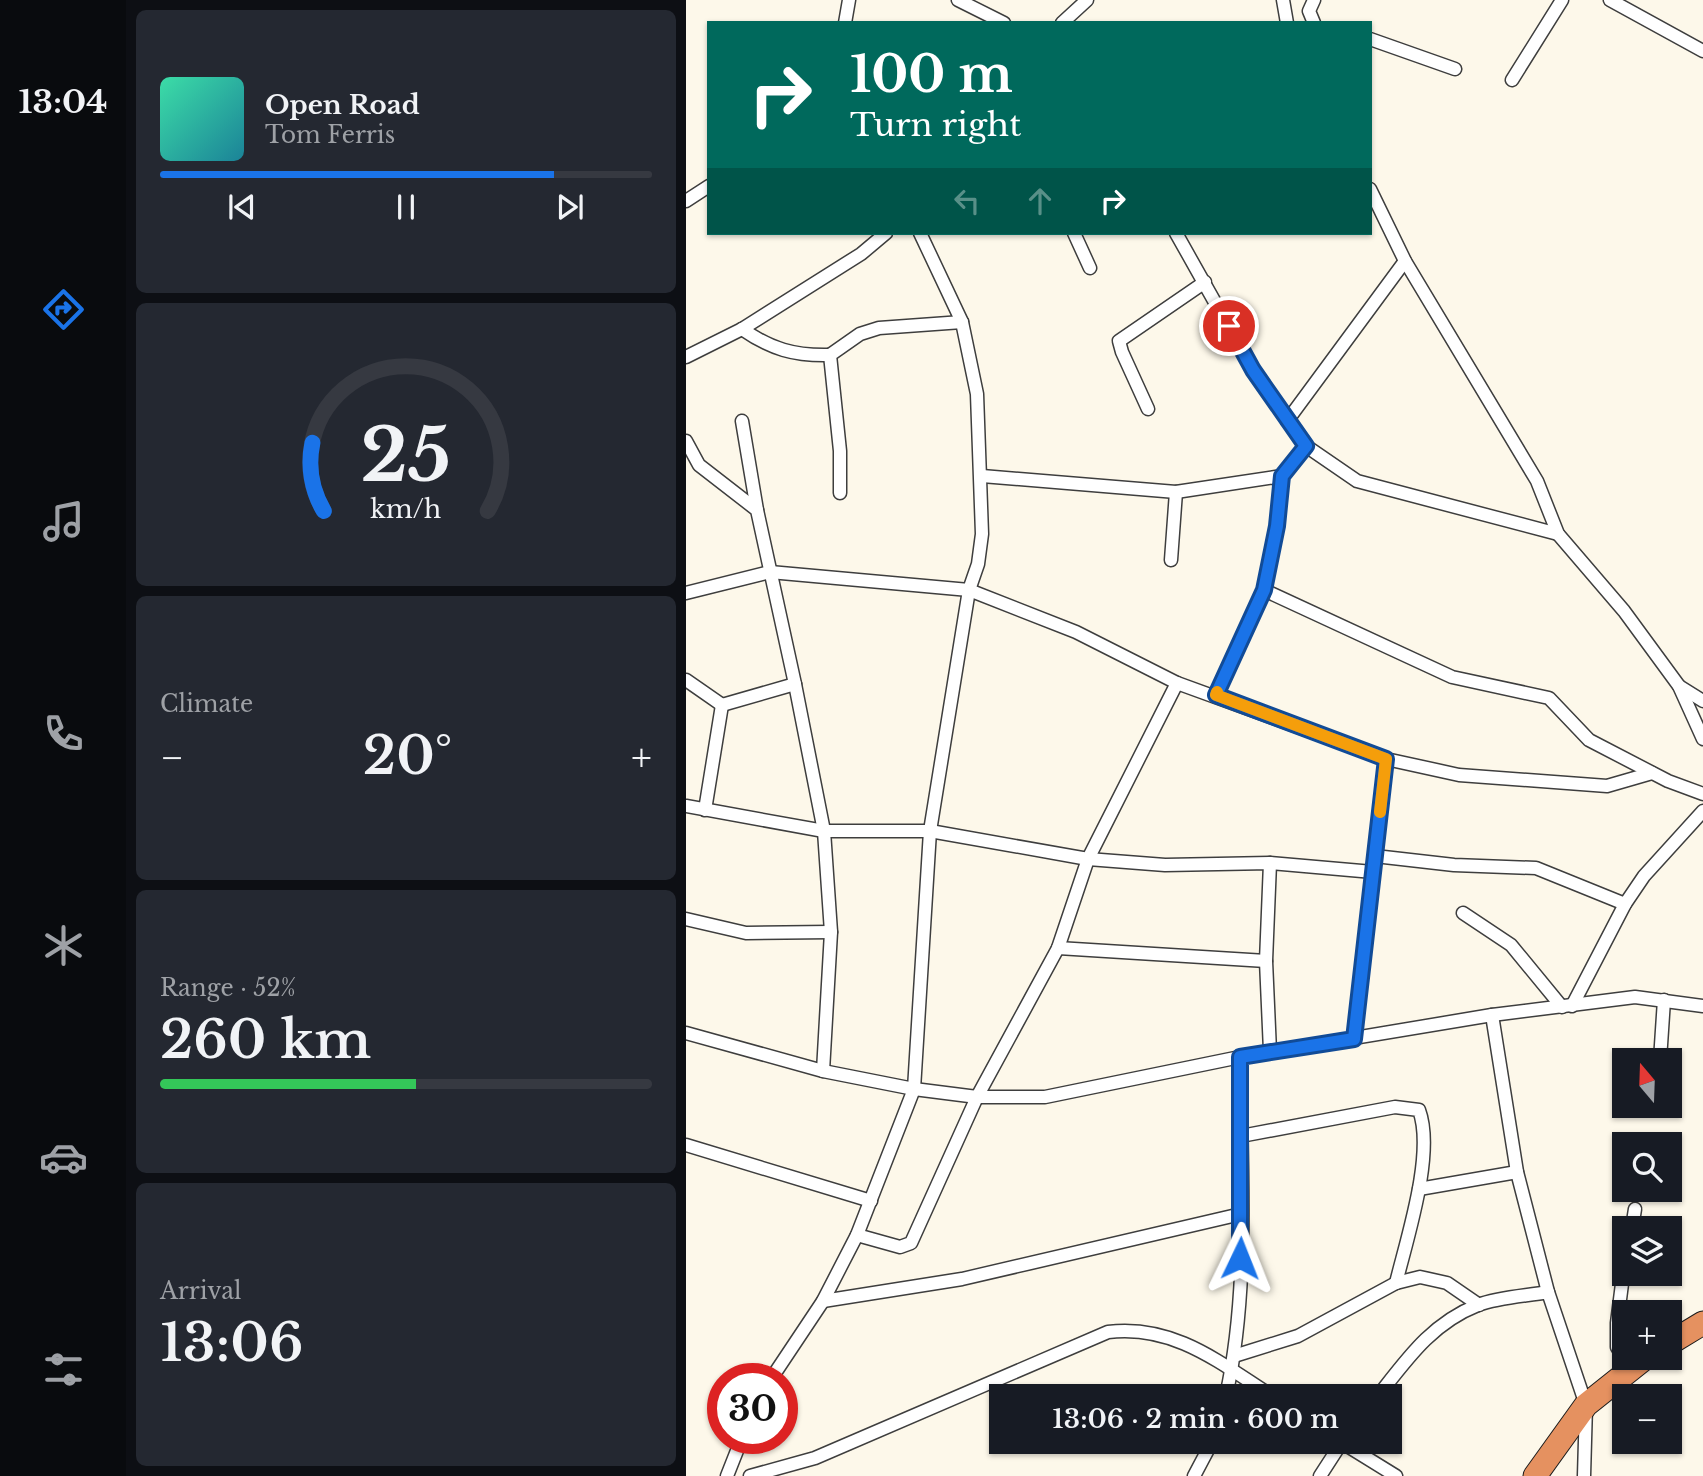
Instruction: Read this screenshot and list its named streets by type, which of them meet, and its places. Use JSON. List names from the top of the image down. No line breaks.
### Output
{"north":"top","page":{"tabs":"13:04","turn":["100 m","Turn right"],"song":["Open Road","Tom Ferris"],"tile":["Climate",["Range · 52%","260 km"],["Arrival","13:06"]],"heat":["−","20°","+"],"map_buttons":["+","−"],"limit":"30","trip":"13:06 · 2 min · 600 m","gauge":["25","km/h"]}}
